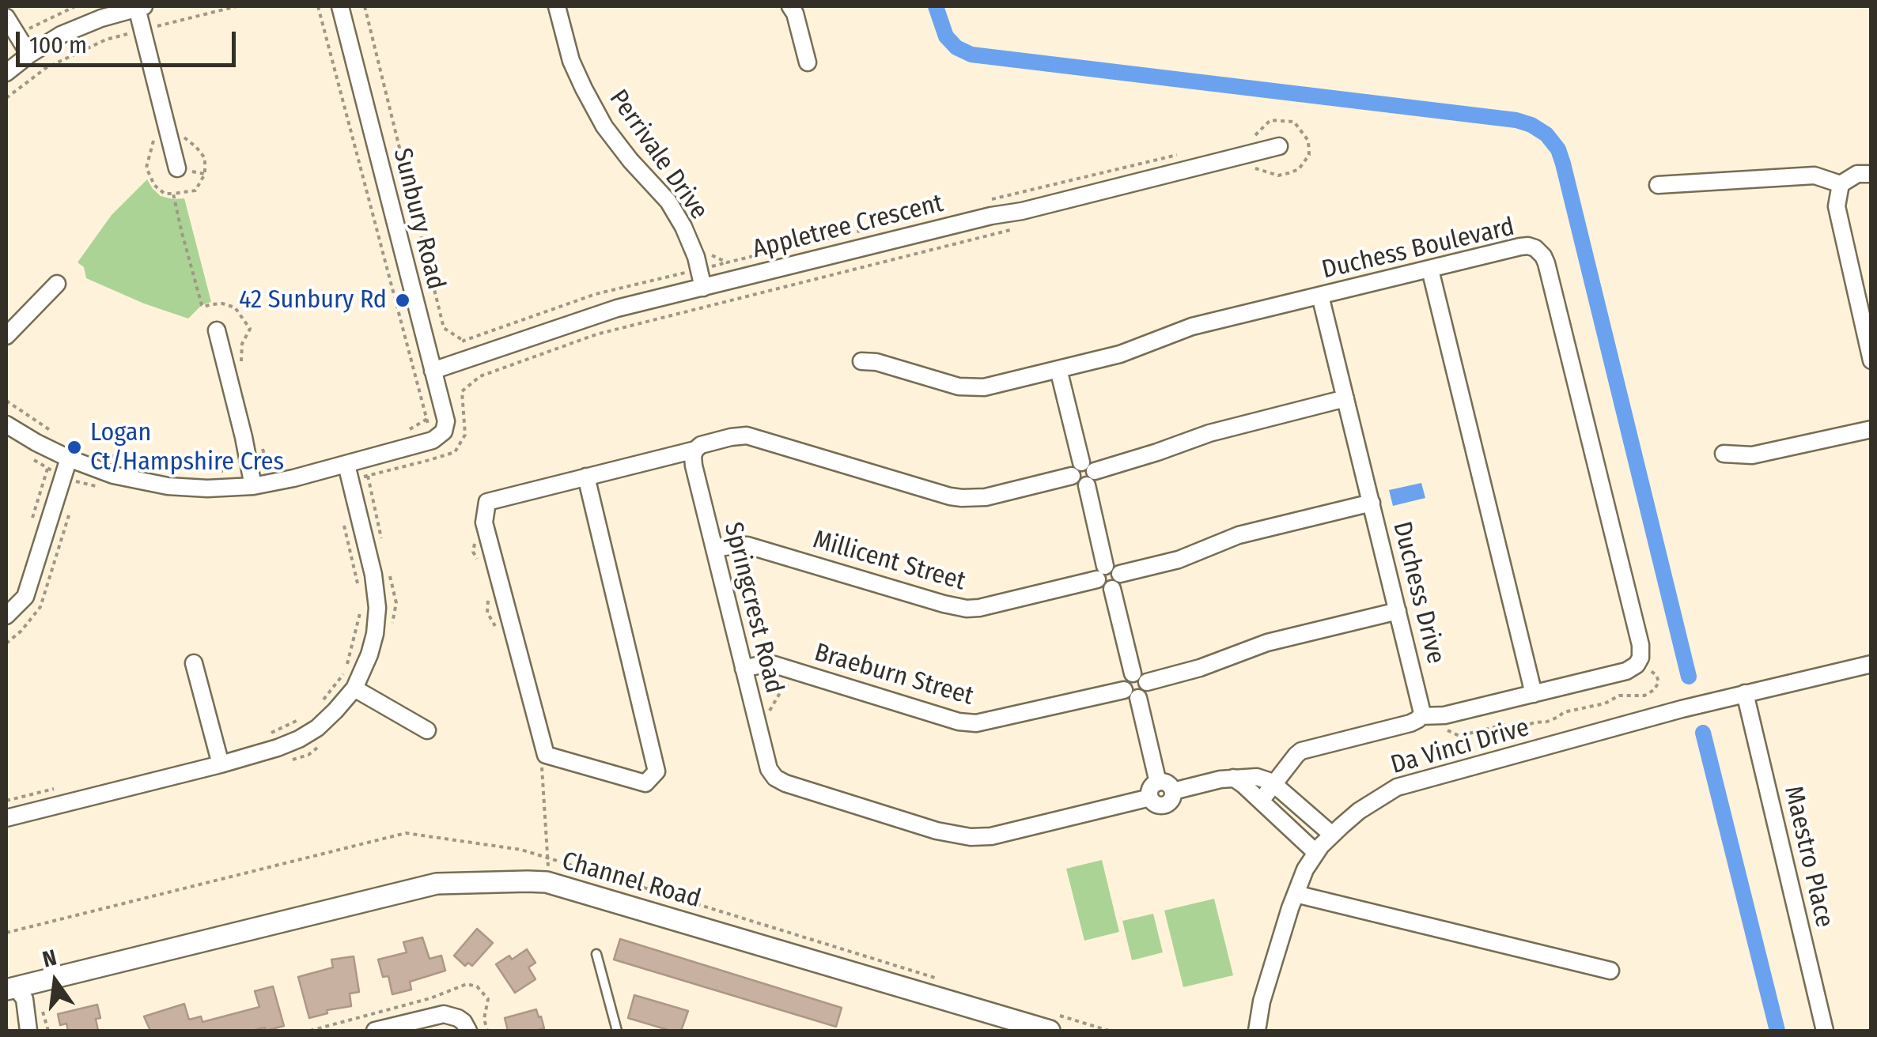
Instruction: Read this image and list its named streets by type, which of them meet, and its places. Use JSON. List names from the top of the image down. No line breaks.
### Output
{"streets":{"street":["Perrivale Drive","Sunbury Road","Appletree Crescent","Duchess Boulevard","Millicent Street","Duchess Drive","Springcrest Road","Braeburn Street","Da Vinci Drive","Maestro Place","Channel Road"]},"crossings":[["Perrivale Drive","Appletree Crescent"],["Sunbury Road","Appletree Crescent"],["Duchess Boulevard","Duchess Drive"],["Millicent Street","Springcrest Road"],["Springcrest Road","Braeburn Street"],["Da Vinci Drive","Maestro Place"]],"places":["42 Sunbury Rd","Logan Ct/Hampshire Cres"],"scale_bar":"100 m","north":"top"}
